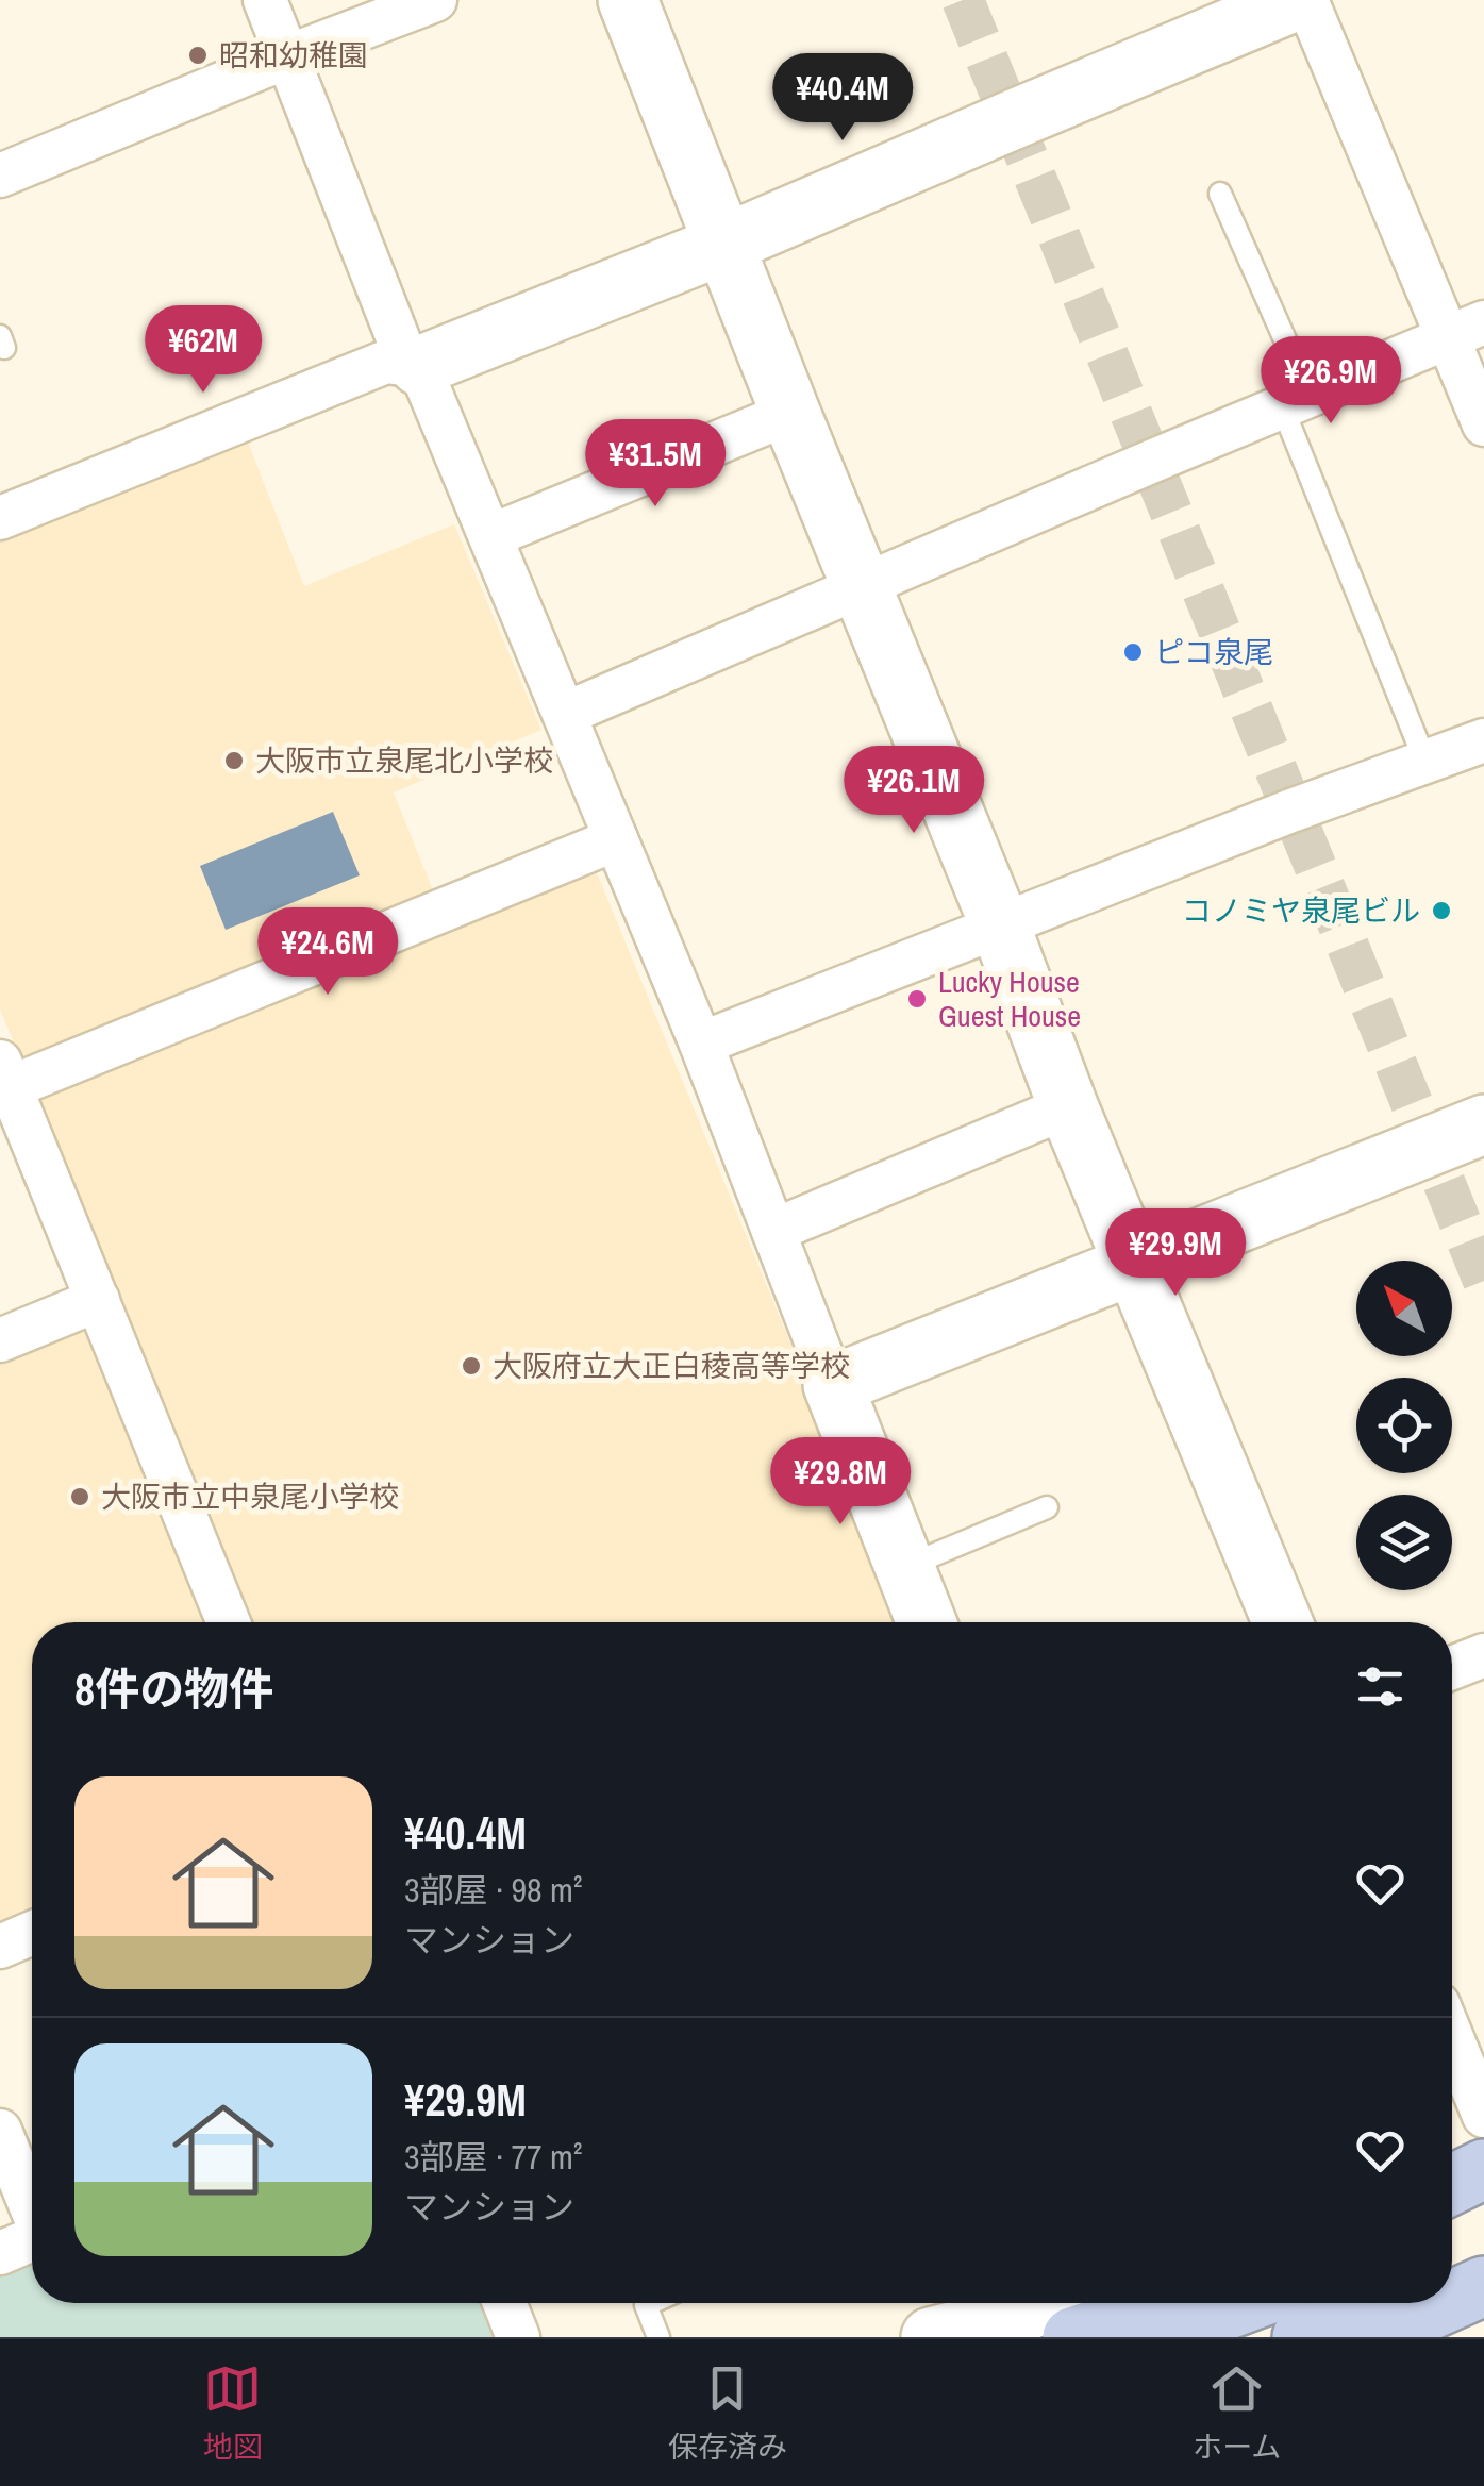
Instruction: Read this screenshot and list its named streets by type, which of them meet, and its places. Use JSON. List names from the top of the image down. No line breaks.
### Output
{"places":["昭和幼稚園","ピコ泉尾","大阪市立泉尾北小学校","コノミヤ泉尾ビル","Lucky House Guest House","大阪府立大正白稜高等学校","大阪市立中泉尾小学校"],"north":"top left","page":{"price":["¥40.4M","¥62M","¥26.9M","¥31.5M","¥26.1M","¥24.6M","¥29.9M","¥29.8M"],"heading":"8件の物件","list":[{"name":"¥40.4M","note":"3部屋 · 98 m² · マンション"},{"name":"¥29.9M","note":"3部屋 · 77 m² · マンション"}],"tabs":["地図","保存済み","ホーム"]}}
